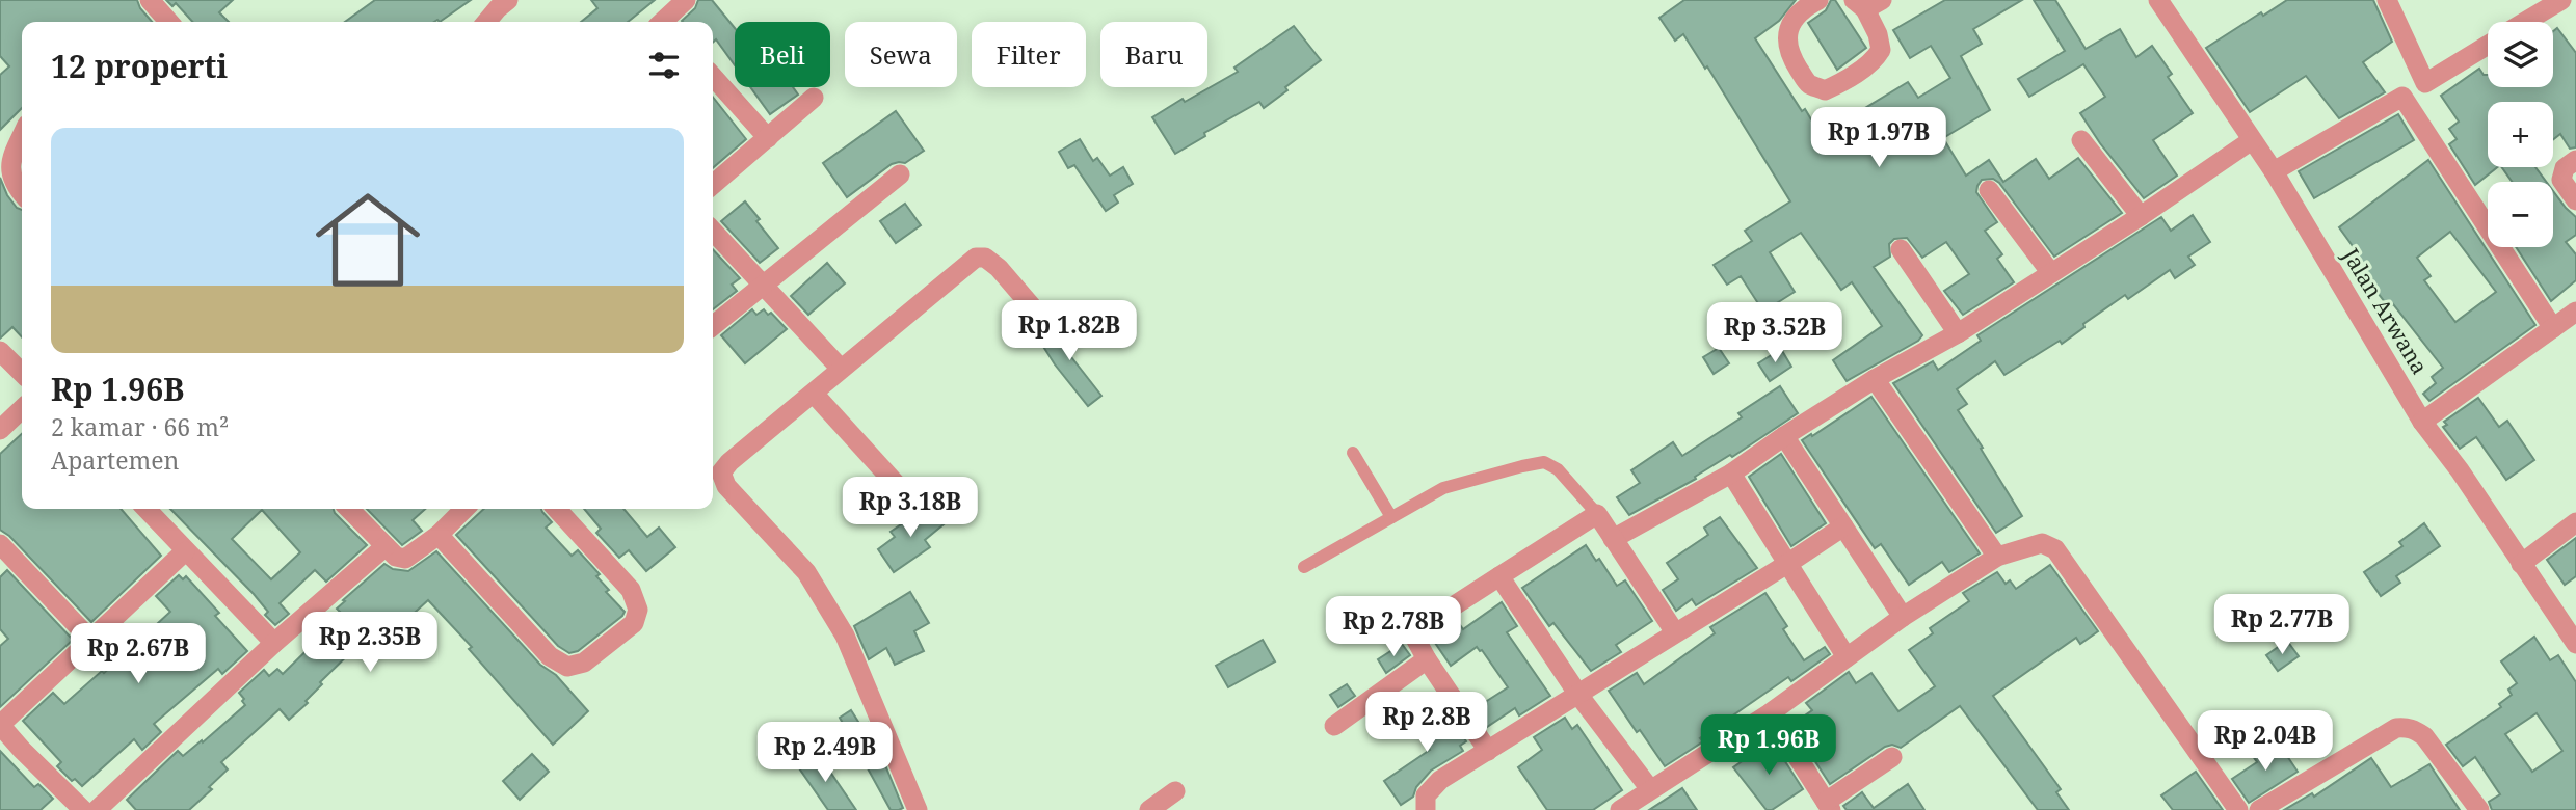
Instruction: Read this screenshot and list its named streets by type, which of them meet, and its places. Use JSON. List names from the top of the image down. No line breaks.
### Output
{"streets":{"street":["Jalan Arwana"]},"page":{"map_buttons":["+","−"],"chip":["Beli","Sewa","Filter","Baru"],"heading":"12 properti","price":["Rp 1.97B","Rp 1.82B","Rp 3.52B","Rp 3.18B","Rp 2.77B","Rp 2.78B","Rp 2.35B","Rp 2.67B","Rp 2.8B","Rp 2.04B","Rp 1.96B","Rp 2.49B"],"list":[{"name":"Rp 1.96B","note":"2 kamar · 66 m² · Apartemen"}]}}
